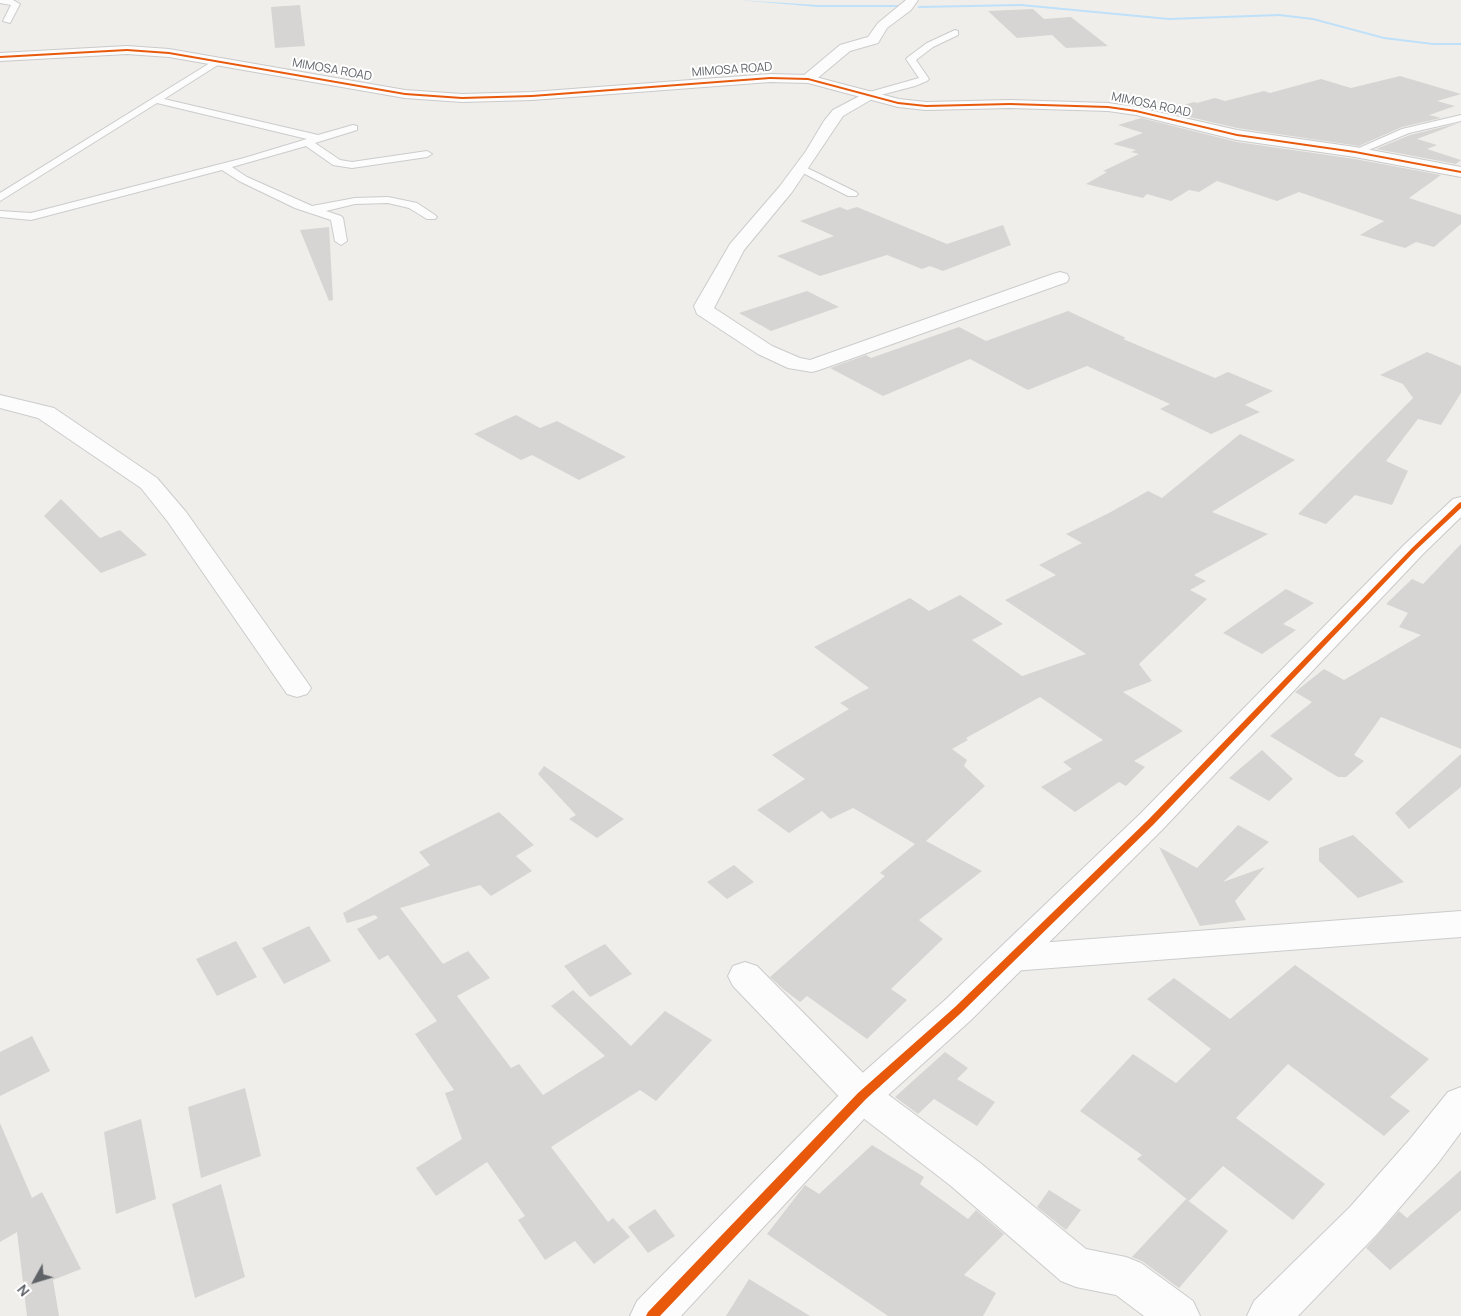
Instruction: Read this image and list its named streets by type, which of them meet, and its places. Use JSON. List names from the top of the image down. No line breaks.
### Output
{"streets":{"street":["MIMOSA ROAD"]},"north":"bottom left"}
